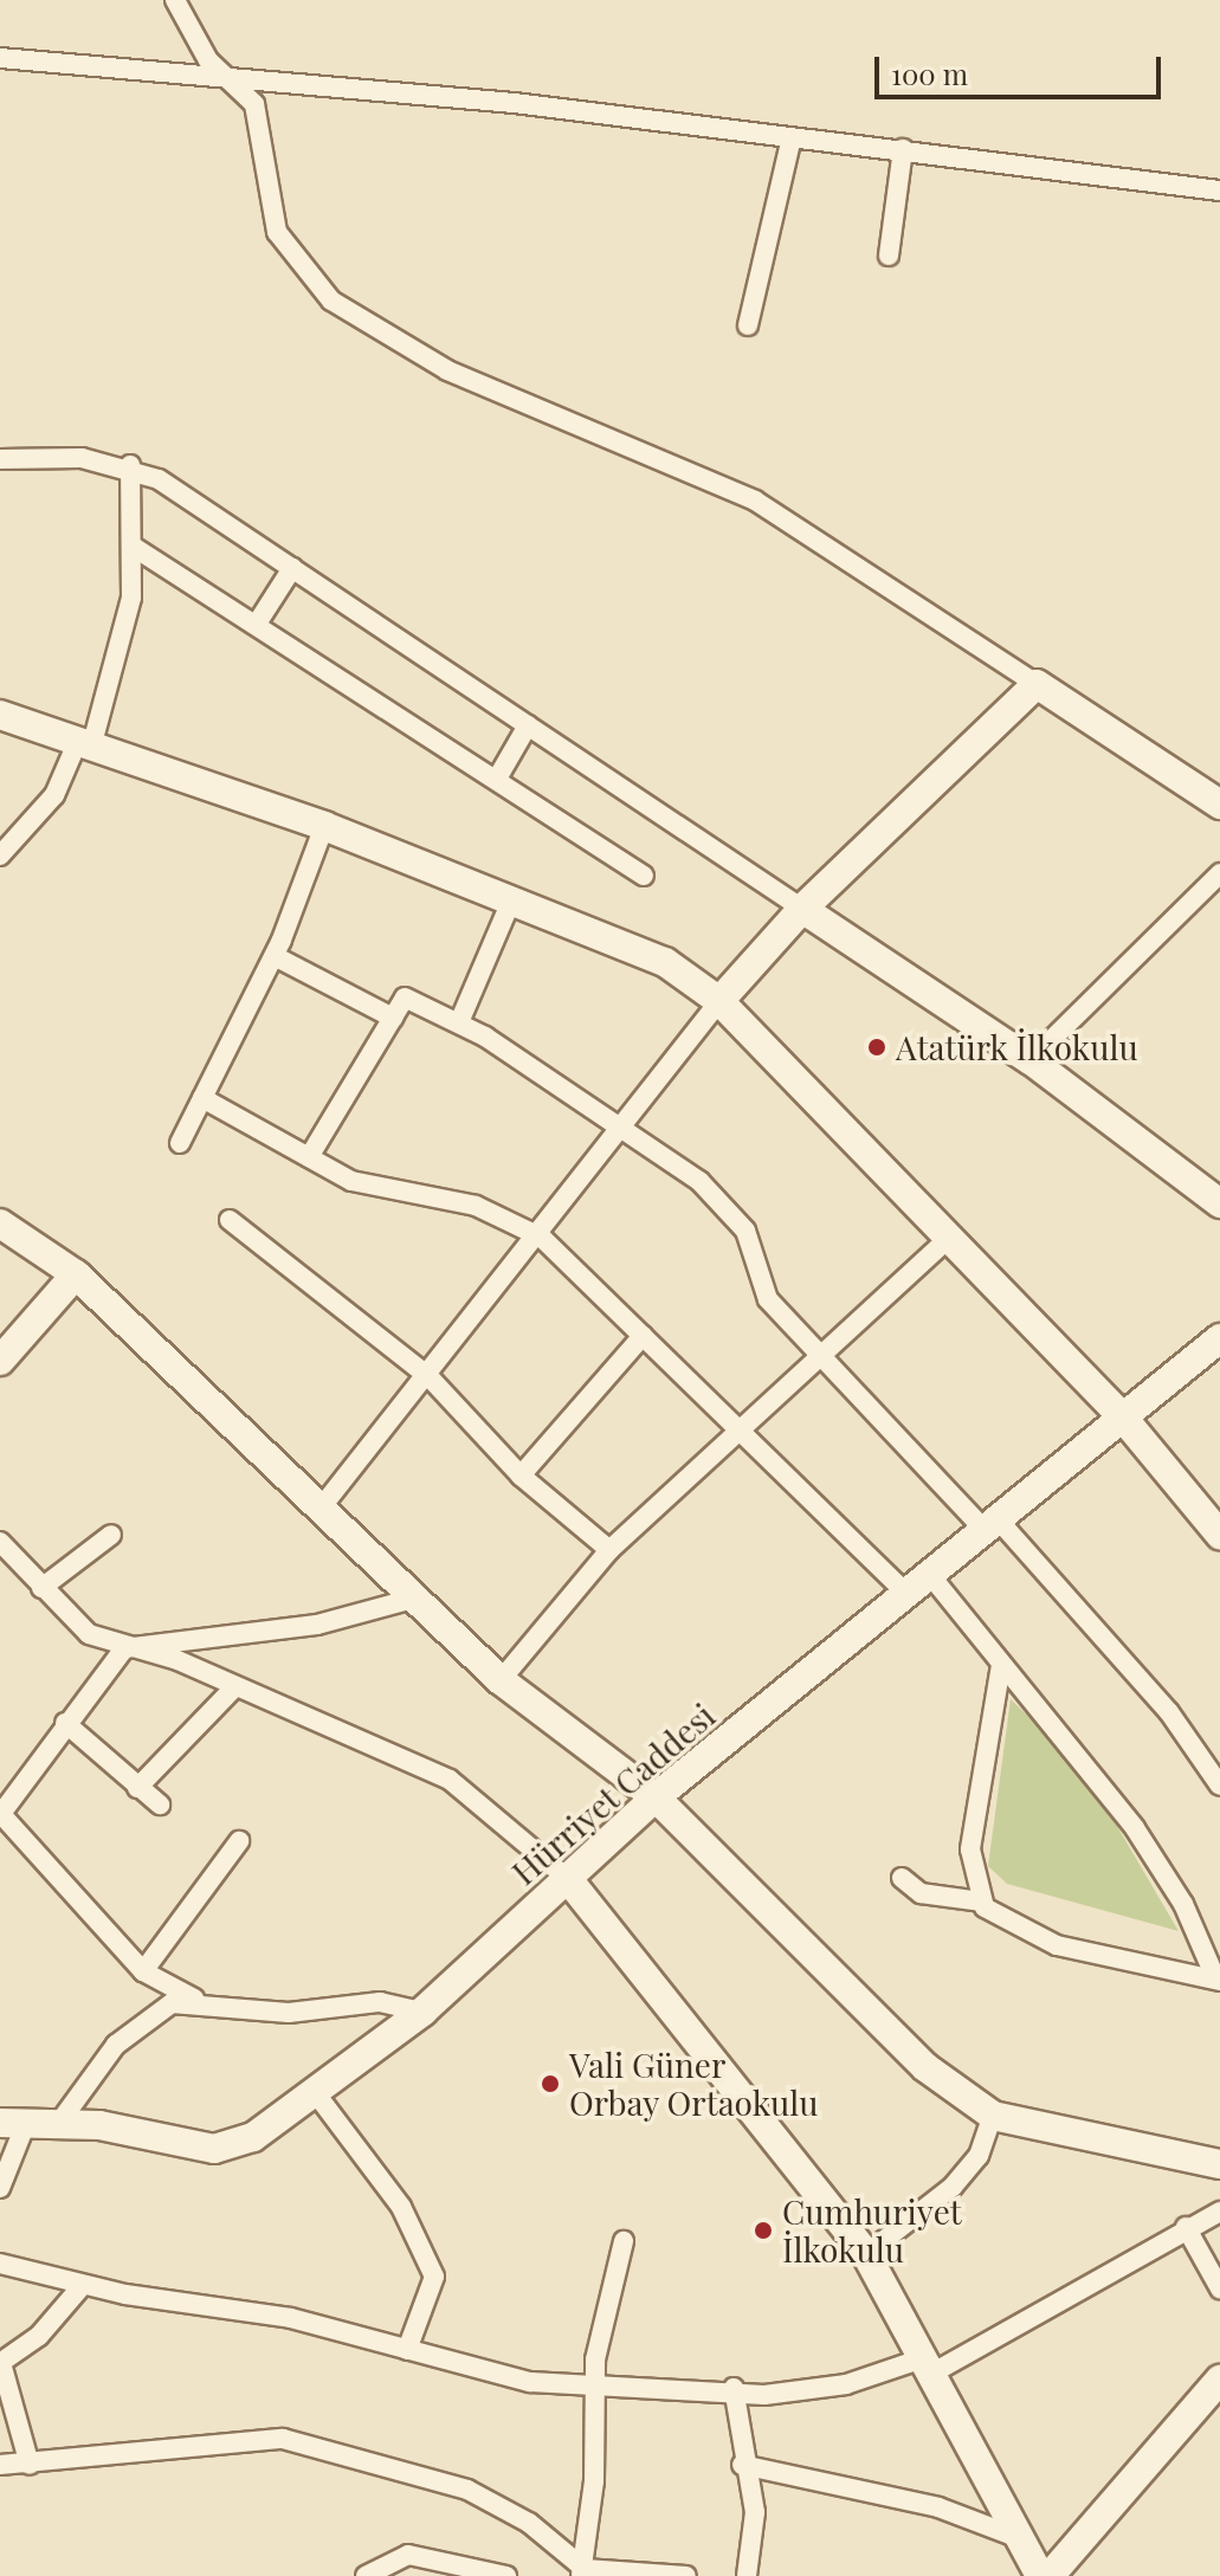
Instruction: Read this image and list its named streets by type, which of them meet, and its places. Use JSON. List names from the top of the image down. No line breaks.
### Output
{"streets":{"street":["Hürriyet Caddesi"]},"places":["Atatürk İlkokulu","Vali Güner Orbay Ortaokulu","Cumhuriyet İlkokulu"],"scale_bar":"100 m"}
